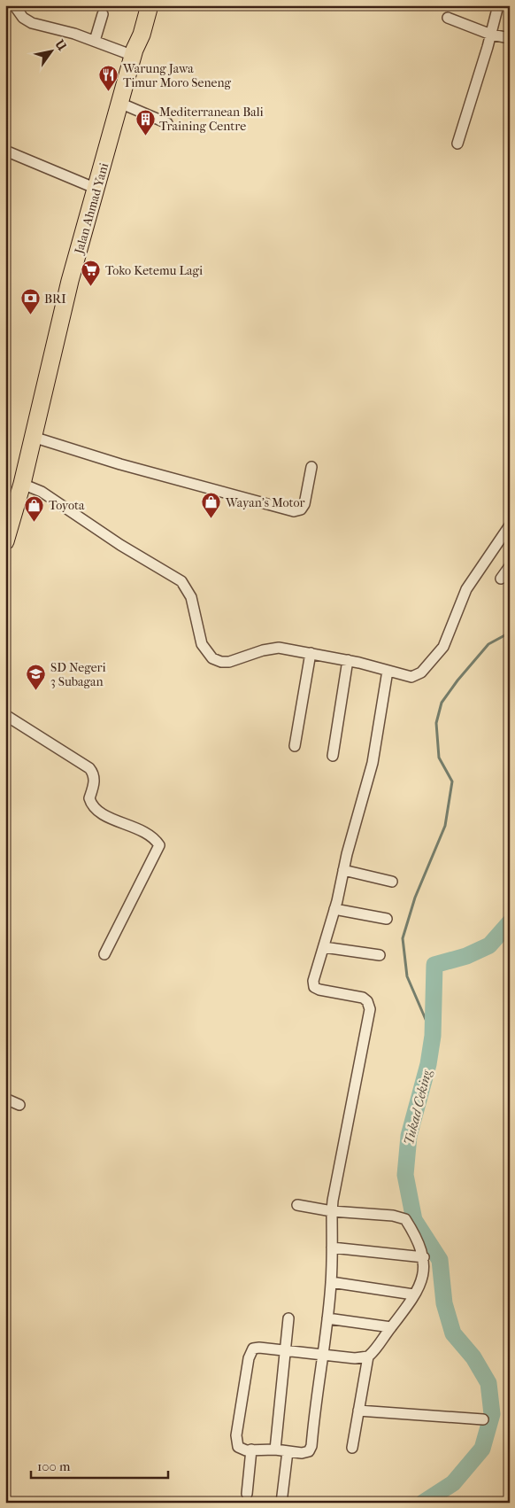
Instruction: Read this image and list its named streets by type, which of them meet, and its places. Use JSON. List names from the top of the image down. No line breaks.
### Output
{"streets":{"highway":["Jalan Ahmad Yani"]},"water":["Tukad Ceking"],"places":{"restaurant":["Warung Jawa Timur Moro Seneng"],"building":["Mediterranean Bali Training Centre"],"supermarket":["Toko Ketemu Lagi"],"bank":["BRI"],"shop":["Wayan's Motor","Toyota"],"school or university":["SD Negeri 3 Subagan"]},"scale_bar":"100 m","north":"top right"}
